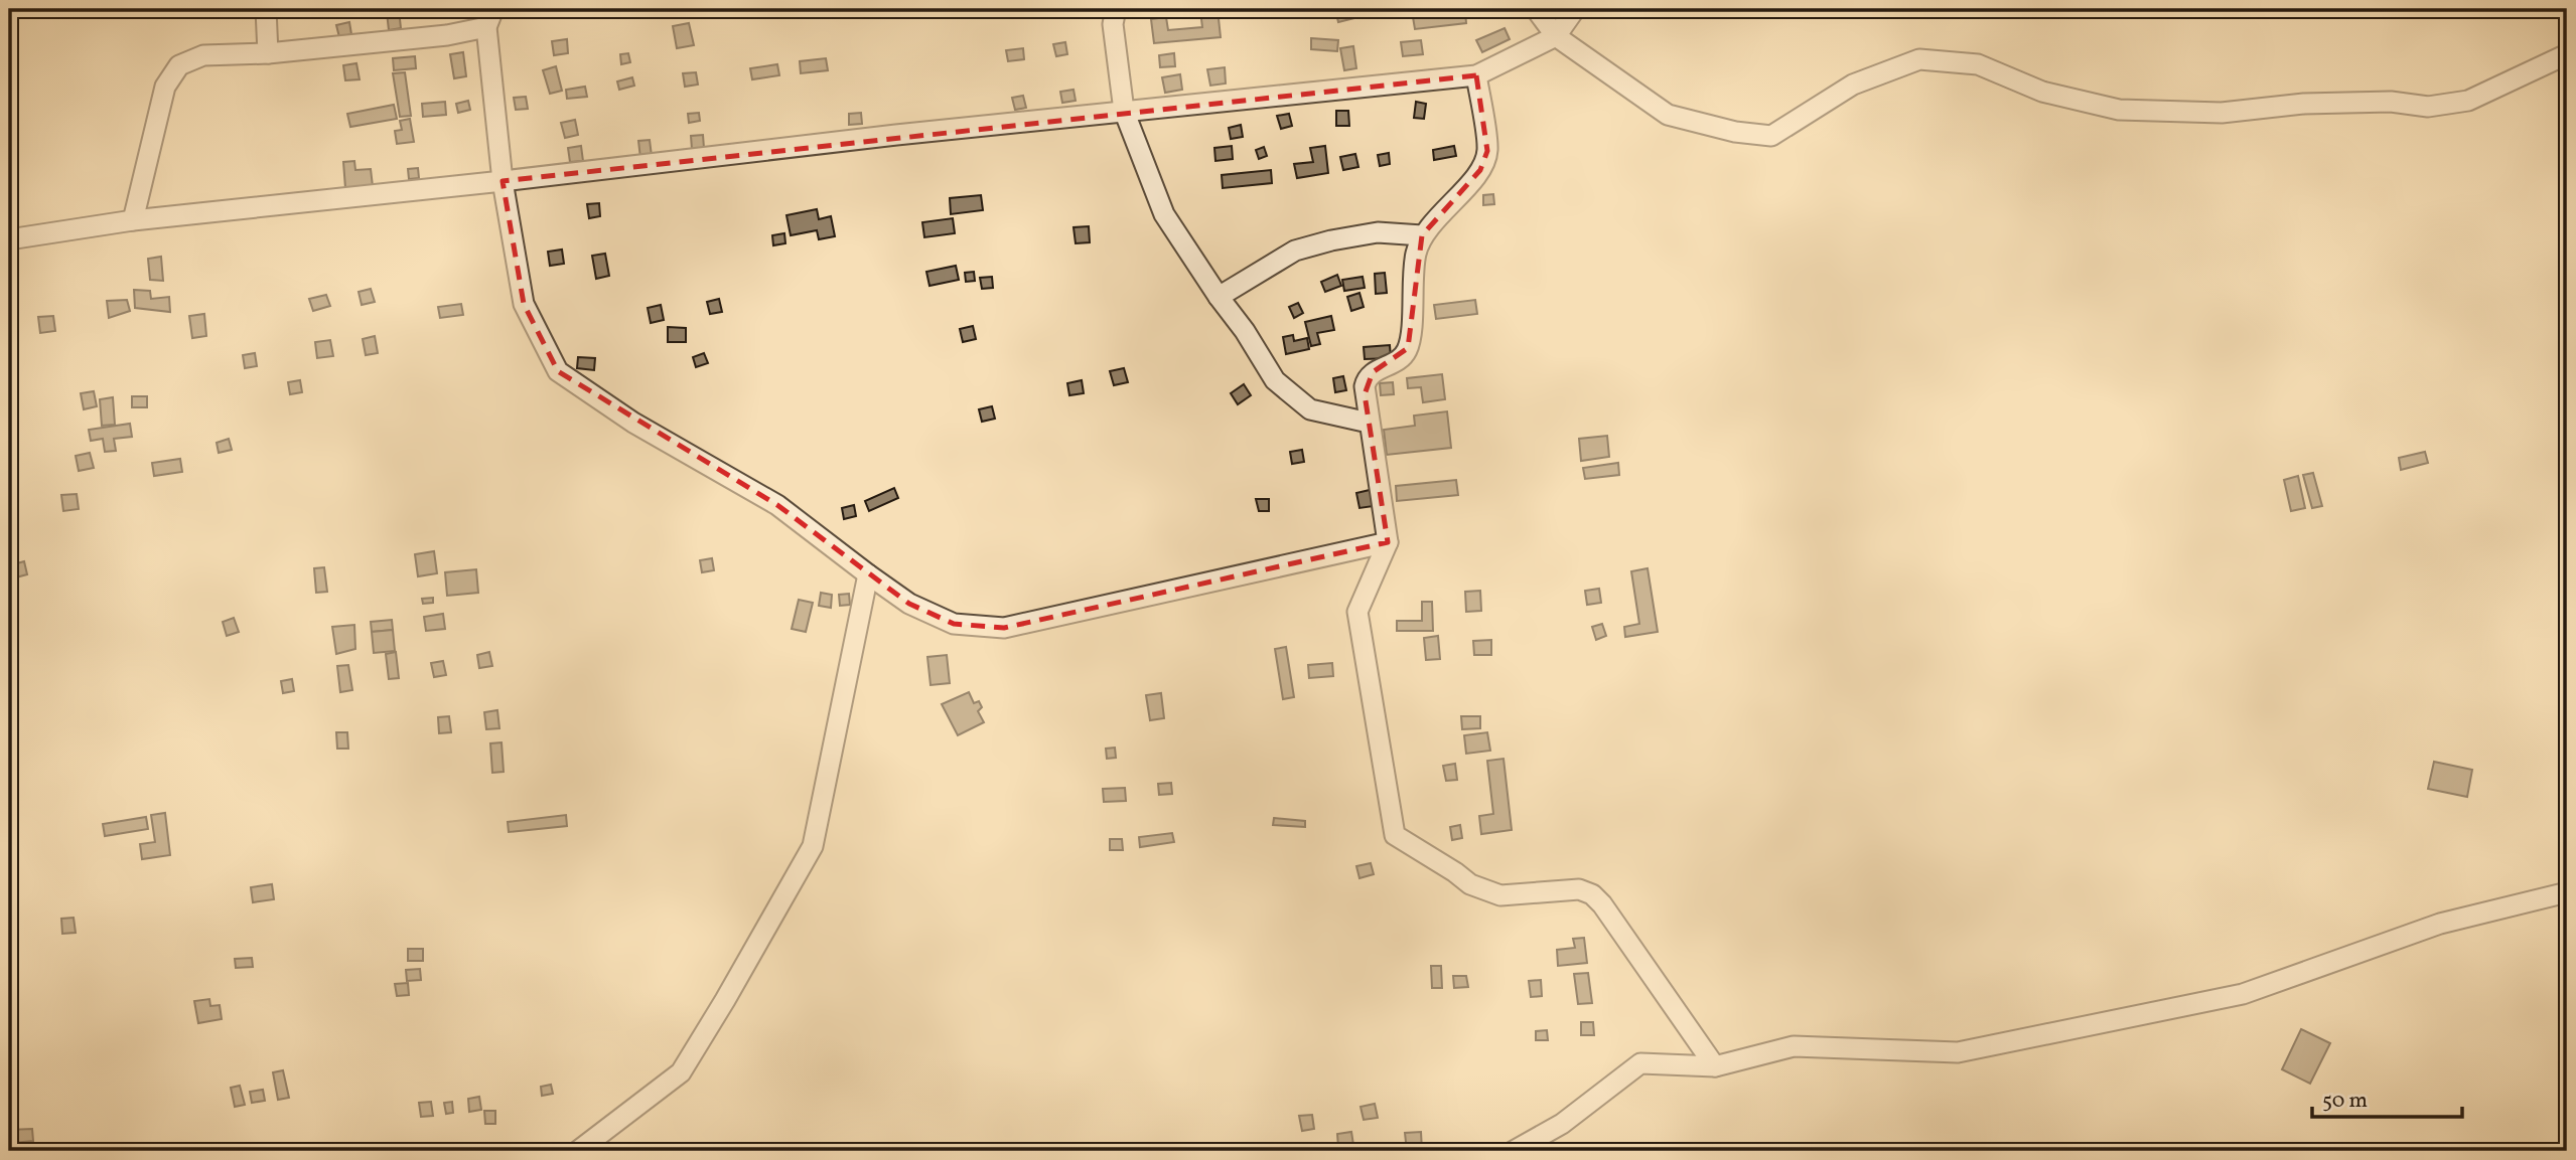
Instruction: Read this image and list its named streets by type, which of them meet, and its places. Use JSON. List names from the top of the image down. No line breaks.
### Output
{"scale_bar":"50 m"}
